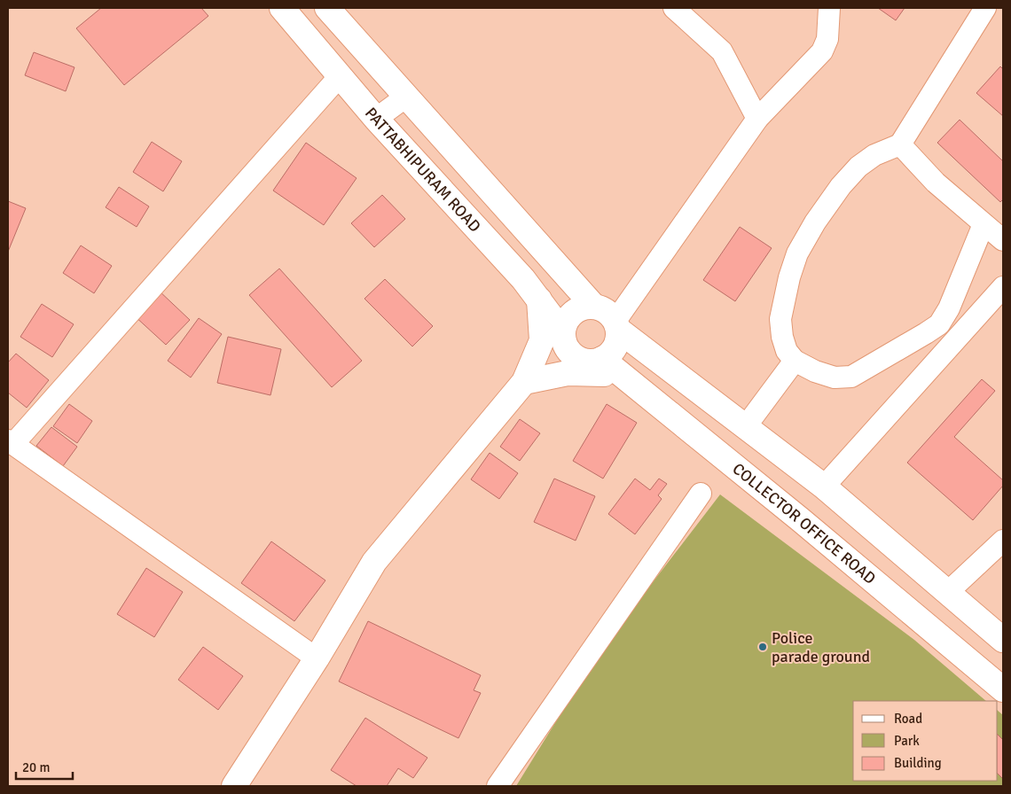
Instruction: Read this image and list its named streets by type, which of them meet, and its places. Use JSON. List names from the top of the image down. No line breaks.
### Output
{"streets":{"street":["PATTABHIPURAM ROAD","COLLECTOR OFFICE ROAD"]},"crossings":[["PATTABHIPURAM ROAD","COLLECTOR OFFICE ROAD"]],"places":["Police parade ground"],"legend":["Road","Park","Building"],"scale_bar":"20 m"}
